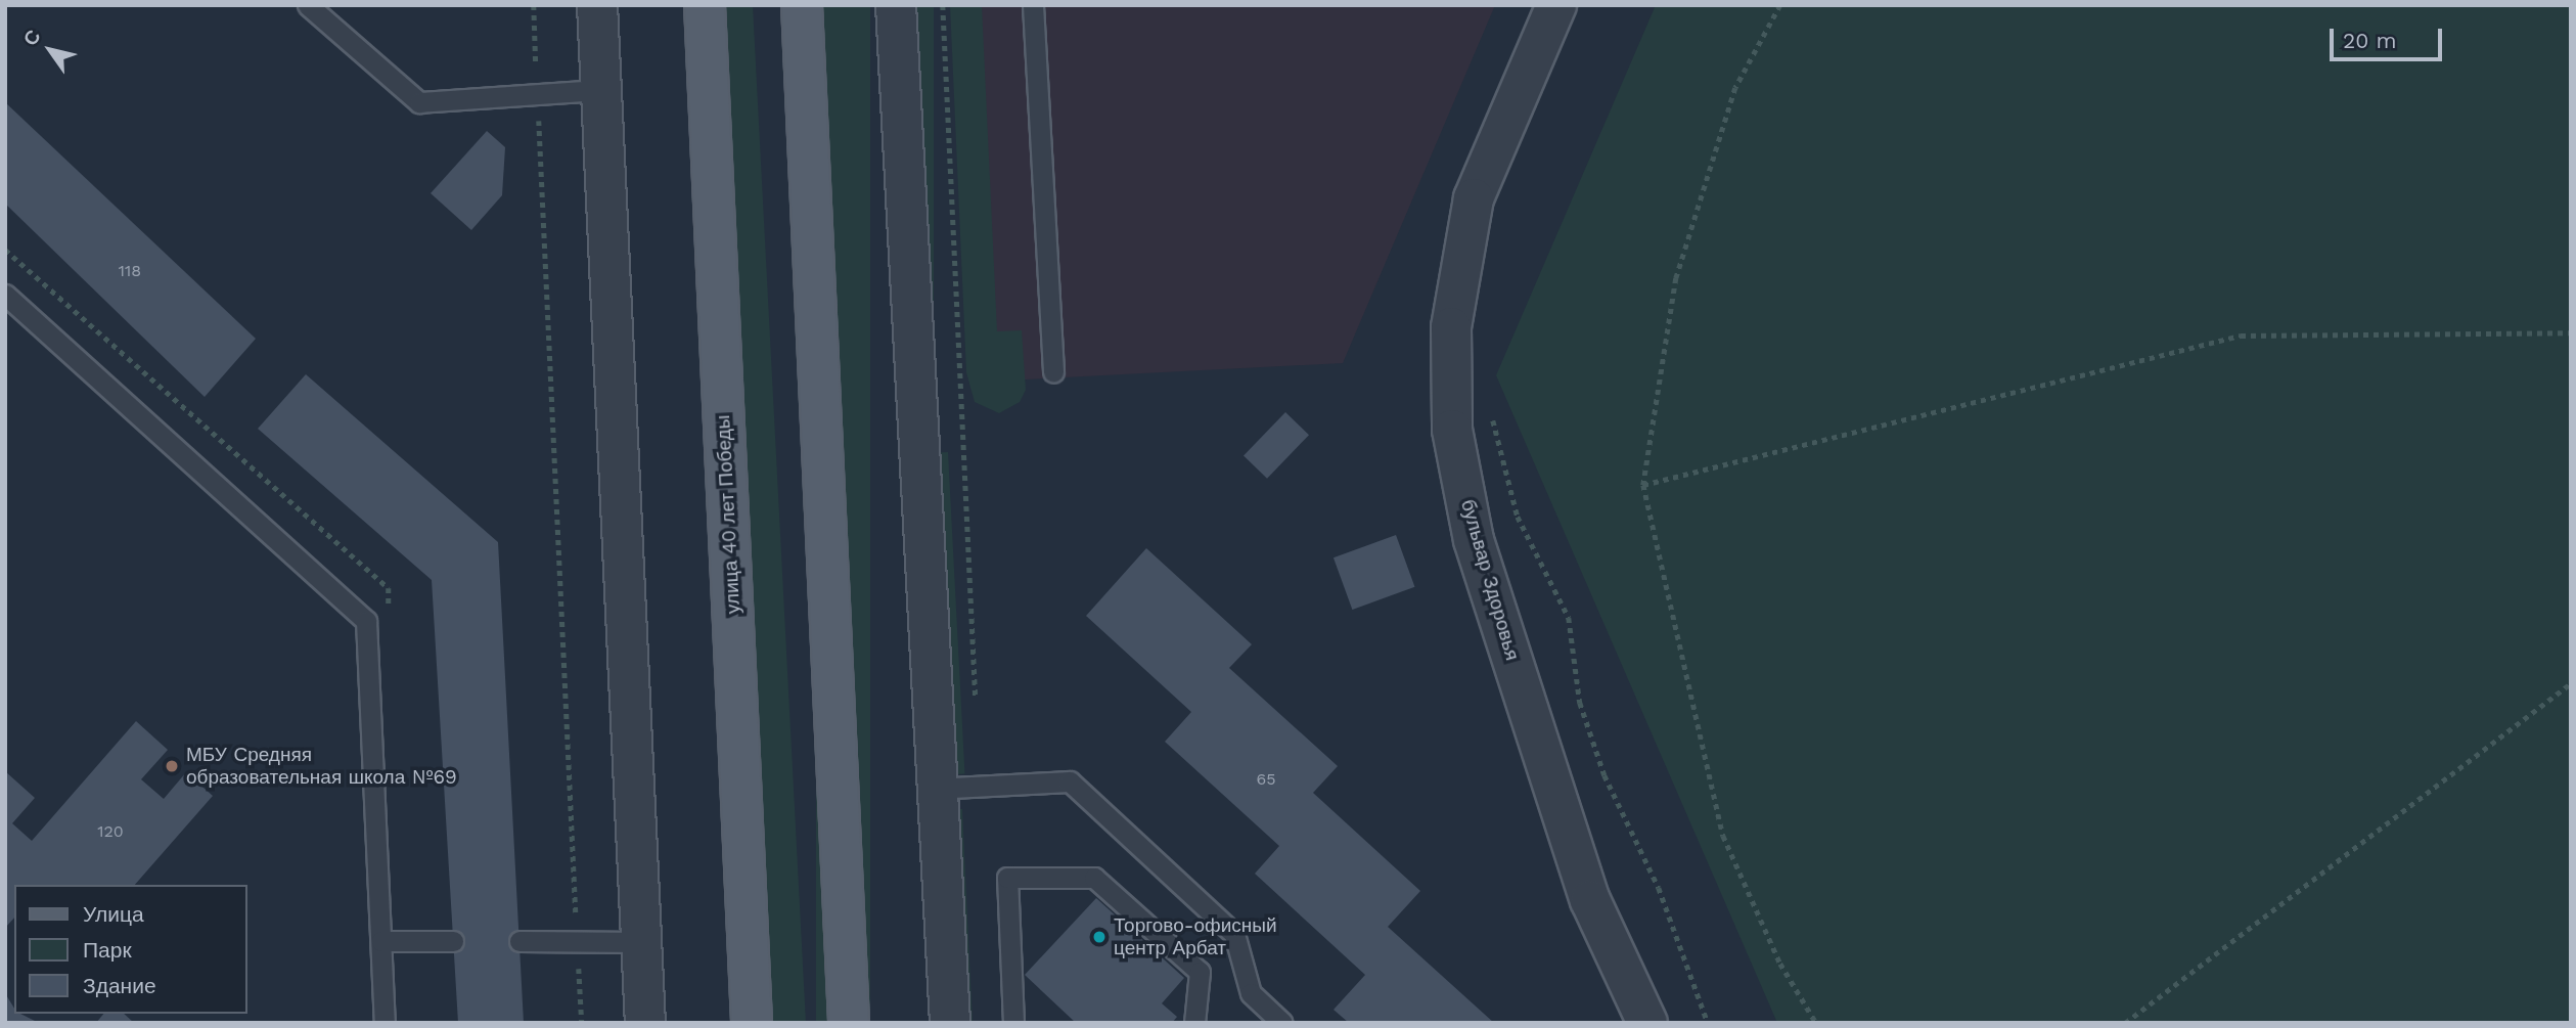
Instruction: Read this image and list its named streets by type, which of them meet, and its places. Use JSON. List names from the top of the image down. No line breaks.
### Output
{"streets":{"main road":["улица 40 лет Победы"],"street":["бульвар Здоровья"]},"places":["МБУ Средняя образовательная школа №69","Торгово-офисный центр Арбат"],"house_numbers":["118","65","120"],"legend":["Улица","Парк","Здание"],"scale_bar":"20 m","north":"top left"}
